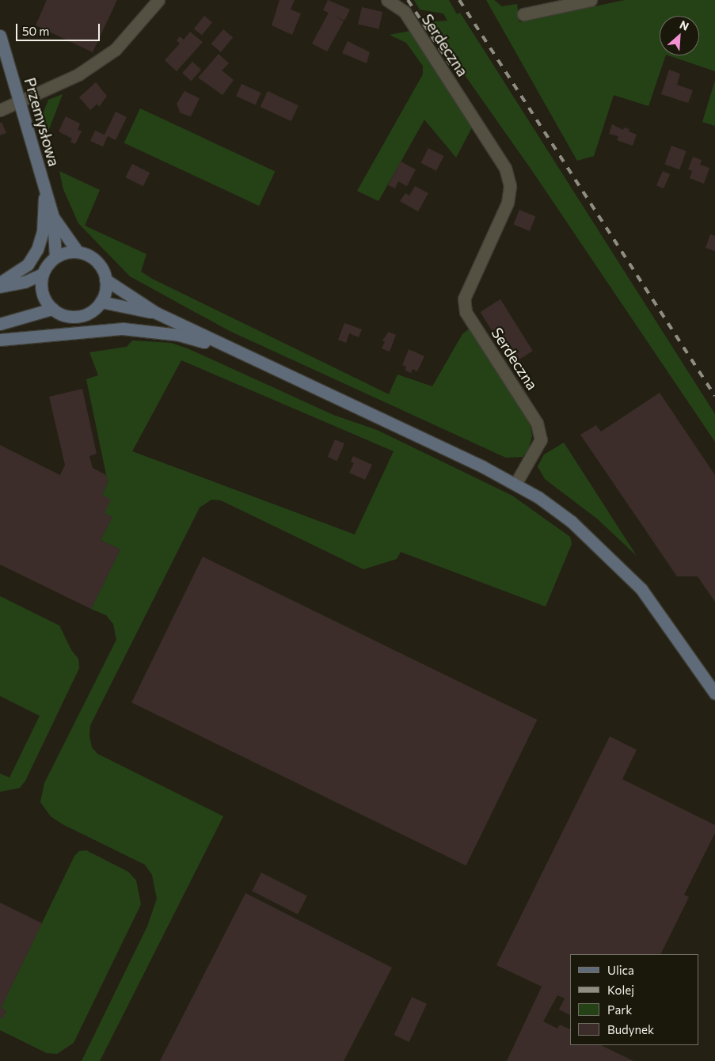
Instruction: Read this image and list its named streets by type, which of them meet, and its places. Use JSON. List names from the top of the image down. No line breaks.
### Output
{"streets":{"street":["Serdeczna","Przemysłowa"]},"legend":["Ulica","Kolej","Park","Budynek"],"scale_bar":"50 m","north":"top right"}
